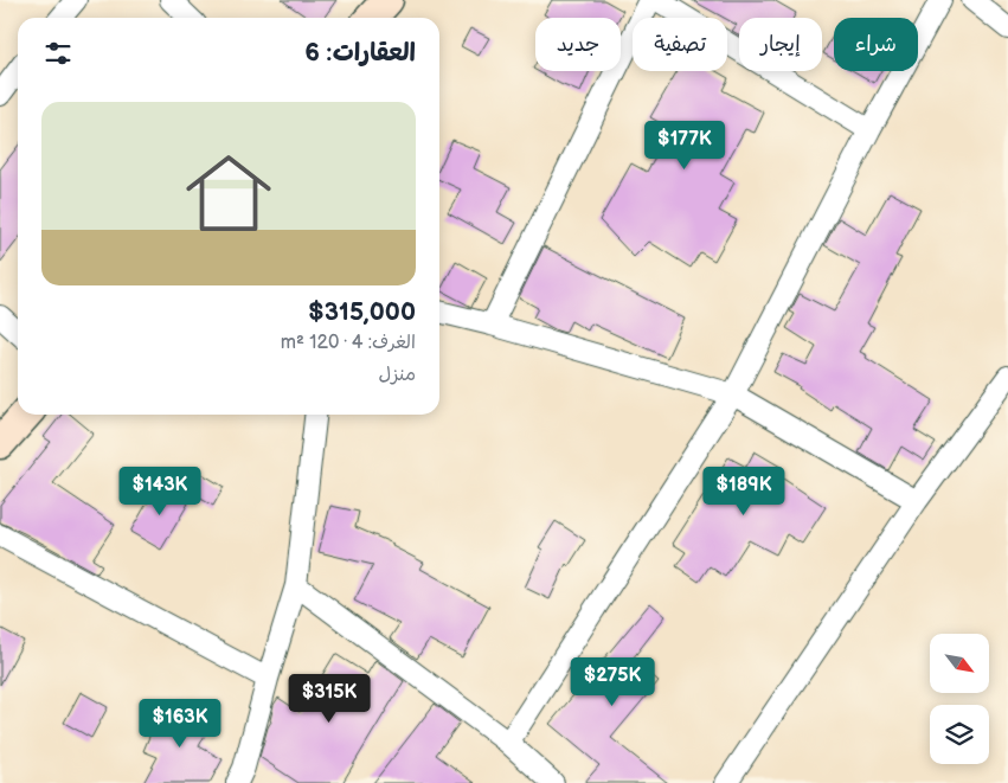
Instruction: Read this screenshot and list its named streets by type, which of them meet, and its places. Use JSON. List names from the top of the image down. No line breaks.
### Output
{"north":"bottom right","page":{"chip":["شراء","إيجار","تصفية","جديد"],"heading":"العقارات: 6","list":[{"name":"$315,000","note":"الغرف: 4 · 120 m² · منزل"}],"price":["$177K","$143K","$189K","$275K","$315K","$163K"]}}
